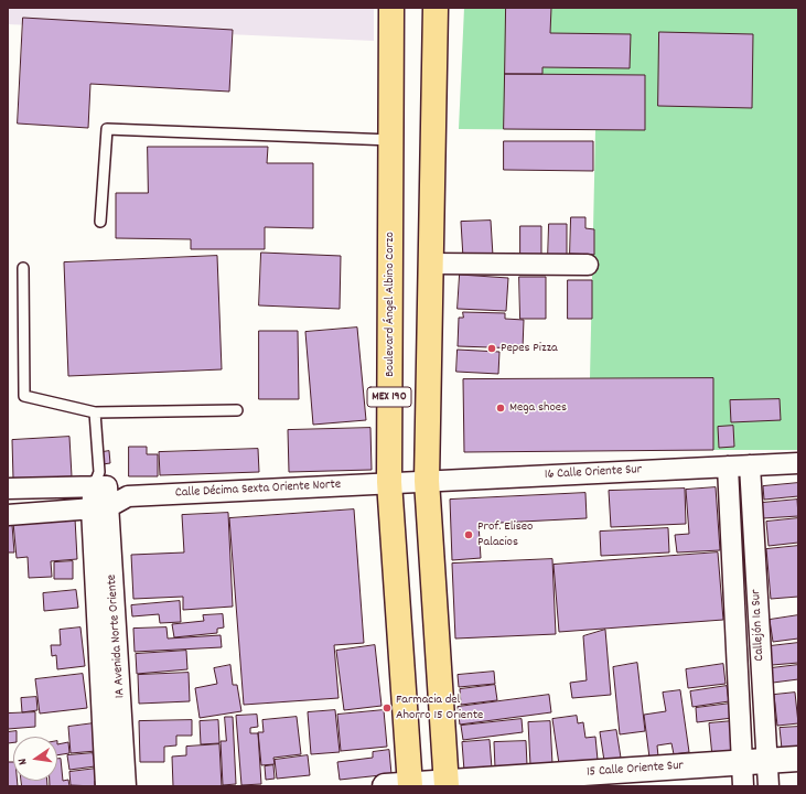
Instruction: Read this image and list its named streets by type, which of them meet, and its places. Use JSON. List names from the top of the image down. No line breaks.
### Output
{"streets":{"main road":["Boulevard Ángel Albino Corzo","MEX 190","15 Calle Oriente Sur"],"street":["16 Calle Oriente Sur","Calle Décima Sexta Oriente Norte","Callejón 1a Sur","1A Avenida Norte Oriente"]},"crossings":[["Boulevard Ángel Albino Corzo","16 Calle Oriente Sur"],["Boulevard Ángel Albino Corzo","Calle Décima Sexta Oriente Norte"],["Boulevard Ángel Albino Corzo","15 Calle Oriente Sur"],["MEX 190","16 Calle Oriente Sur"],["MEX 190","15 Calle Oriente Sur"],["16 Calle Oriente Sur","Calle Décima Sexta Oriente Norte"],["16 Calle Oriente Sur","Callejón 1a Sur"],["Calle Décima Sexta Oriente Norte","1A Avenida Norte Oriente"],["Callejón 1a Sur","15 Calle Oriente Sur"]],"places":["Pepes Pizza","Mega shoes","Prof. Eliseo Palacios","Farmacia del Ahorro 15 Oriente"],"north":"left"}
